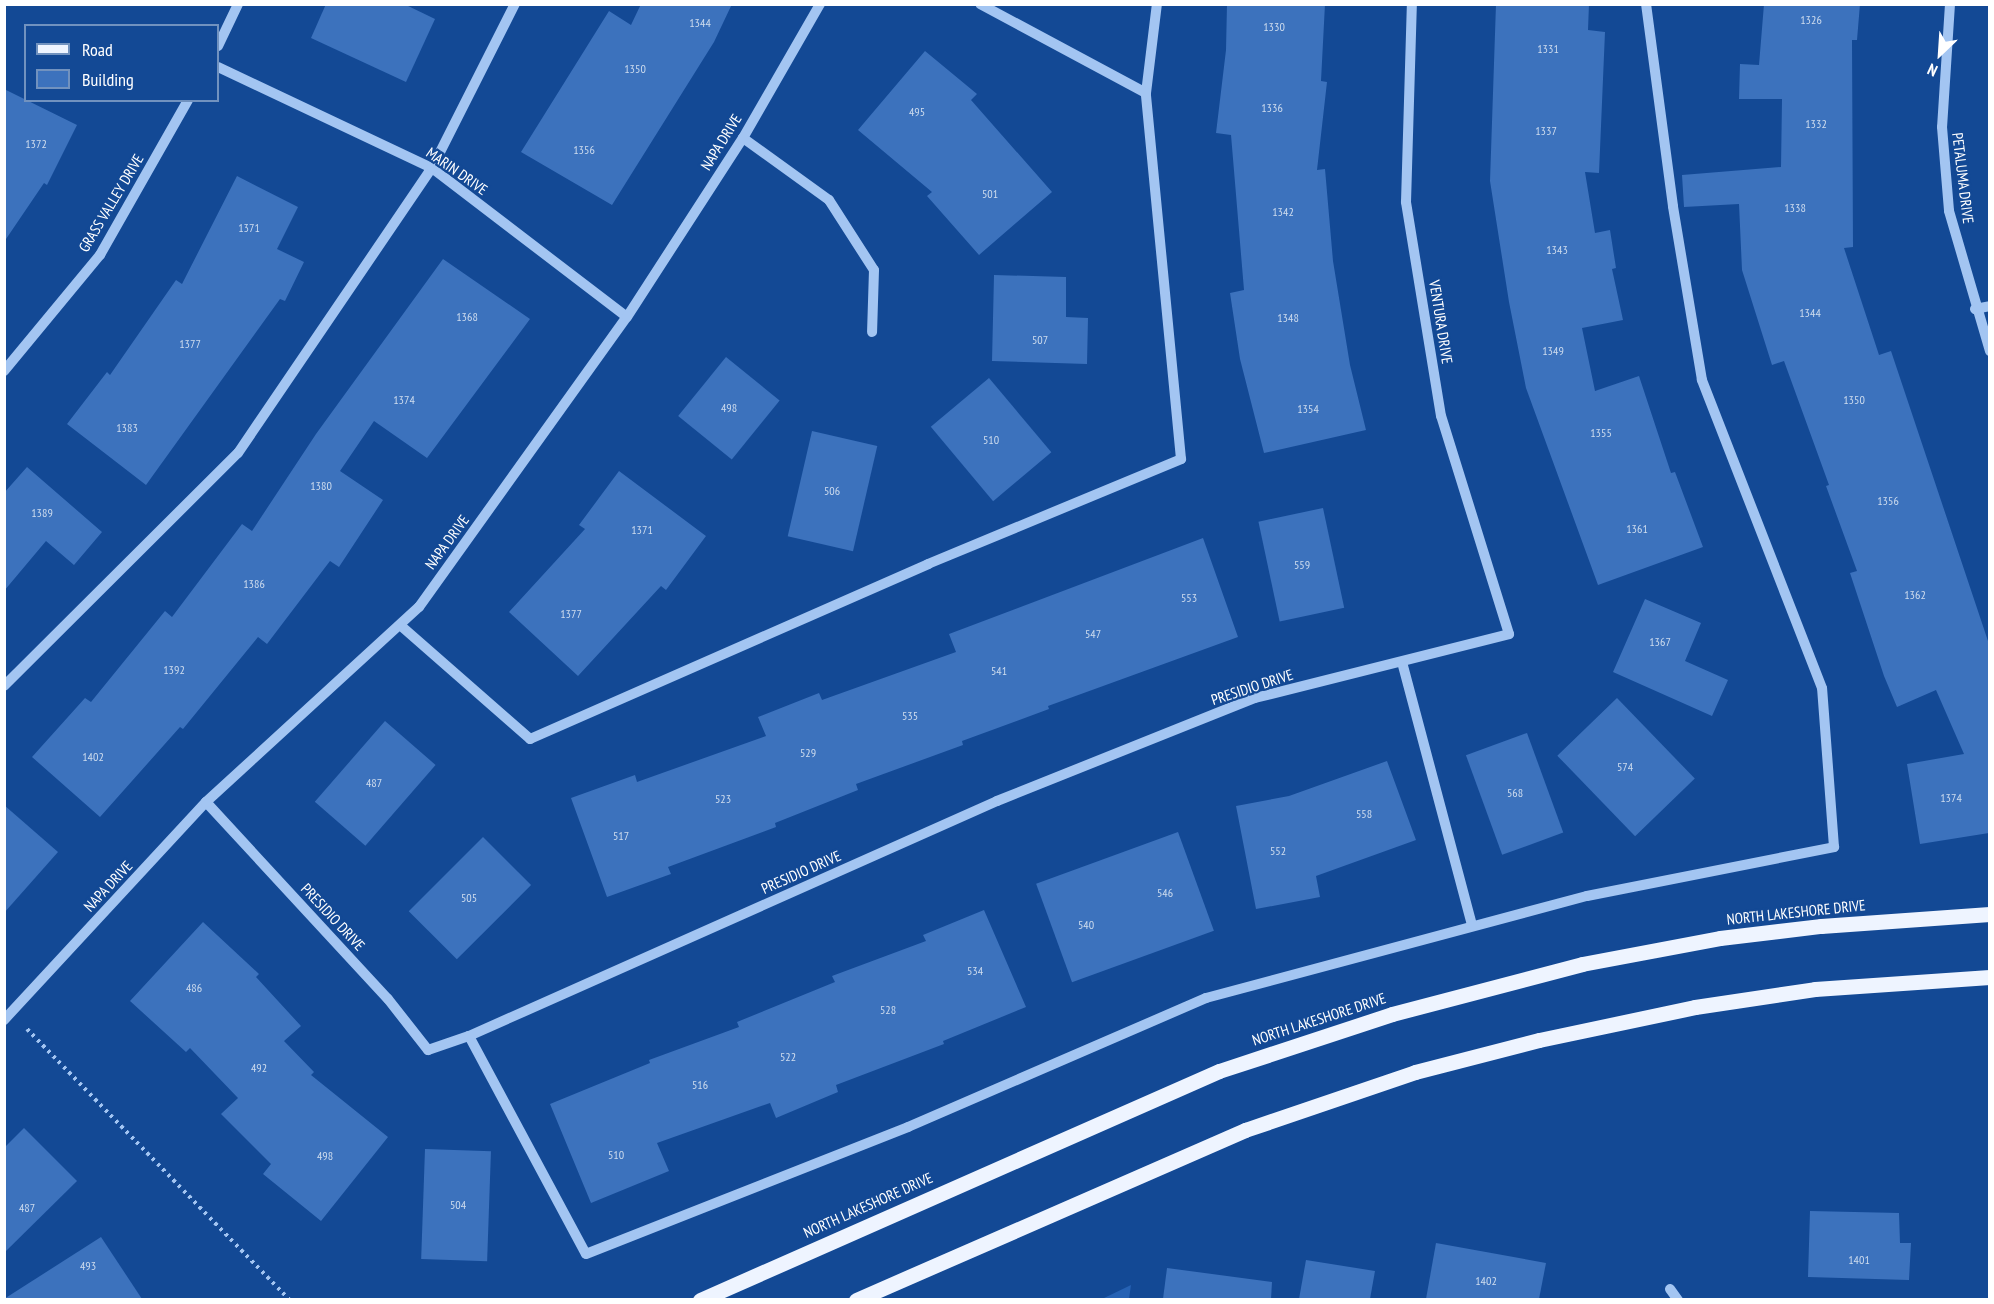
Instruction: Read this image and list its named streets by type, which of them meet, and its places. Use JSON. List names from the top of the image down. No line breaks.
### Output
{"streets":{"main road":["NORTH LAKESHORE DRIVE"],"street":["NAPA DRIVE","MARIN DRIVE","PETALUMA DRIVE","GRASS VALLEY DRIVE","VENTURA DRIVE","PRESIDIO DRIVE"]},"crossings":[["NAPA DRIVE","MARIN DRIVE"],["NAPA DRIVE","PRESIDIO DRIVE"],["VENTURA DRIVE","PRESIDIO DRIVE"]],"house_numbers":["1326","1344","1330","1331","1350","1336","495","1332","1337","1372","1356","501","1338","1342","1371","1343","1344","1368","1348","507","1377","1349","1374","1350","498","1354","1383","1355","510","1380","506","1356","1389","1361","1371","559","1386","1362","553","1377","547","1367","1392","541","535","529","1402","574","487","568","1374","523","558","517","552","546","505","540","534","486","528","522","492","516","510","498","504","487","1401","493","1402"],"legend":["Road","Building"],"north":"bottom left"}
